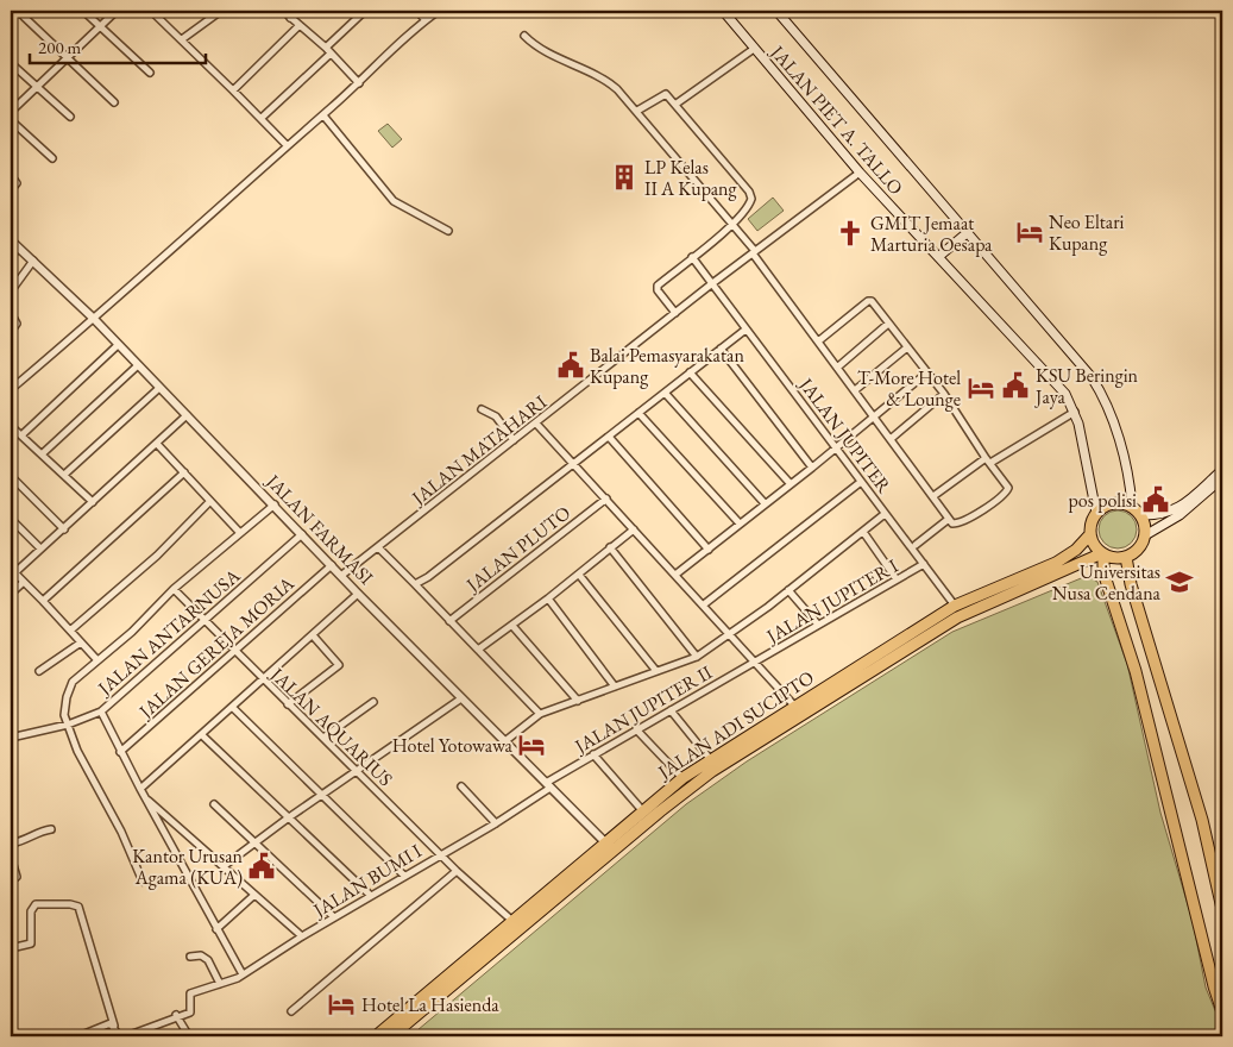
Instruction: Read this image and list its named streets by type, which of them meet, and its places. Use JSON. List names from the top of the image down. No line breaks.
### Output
{"streets":{"highway":["JALAN ADI SUCIPTO"],"main road":["JALAN PIET A. TALLO"],"street":["JALAN JUPITER","JALAN MATAHARI","JALAN FARMASI","JALAN PLUTO","JALAN JUPITER I","JALAN ANTARNUSA","JALAN GEREJA MORIA","JALAN JUPITER II","JALAN AQUARIUS","JALAN BUMI I"]},"crossings":[["JALAN PIET A. TALLO","JALAN MATAHARI"],["JALAN PIET A. TALLO","JALAN ADI SUCIPTO"],["JALAN JUPITER","JALAN MATAHARI"],["JALAN JUPITER","JALAN JUPITER I"],["JALAN JUPITER","JALAN ADI SUCIPTO"],["JALAN MATAHARI","JALAN FARMASI"],["JALAN FARMASI","JALAN ANTARNUSA"],["JALAN FARMASI","JALAN GEREJA MORIA"],["JALAN FARMASI","JALAN JUPITER II"],["JALAN FARMASI","JALAN ADI SUCIPTO"],["JALAN FARMASI","JALAN BUMI I"],["JALAN JUPITER I","JALAN JUPITER II"],["JALAN ANTARNUSA","JALAN AQUARIUS"],["JALAN GEREJA MORIA","JALAN AQUARIUS"],["JALAN JUPITER II","JALAN BUMI I"],["JALAN ADI SUCIPTO","JALAN AQUARIUS"],["JALAN AQUARIUS","JALAN BUMI I"]],"places":{"building":["LP Kelas II A Kupang"],"hotel":["Neo Eltari Kupang","T-More Hotel & Lounge","Hotel Yotowawa","Hotel La Hasienda"],"church":["GMIT Jemaat Marturia Oesapa"],"public building":["Balai Pemasyarakatan Kupang","KSU Beringin Jaya","pos polisi","Kantor Urusan Agama (KUA)"],"school or university":["Universitas Nusa Cendana"]},"scale_bar":"200 m"}
